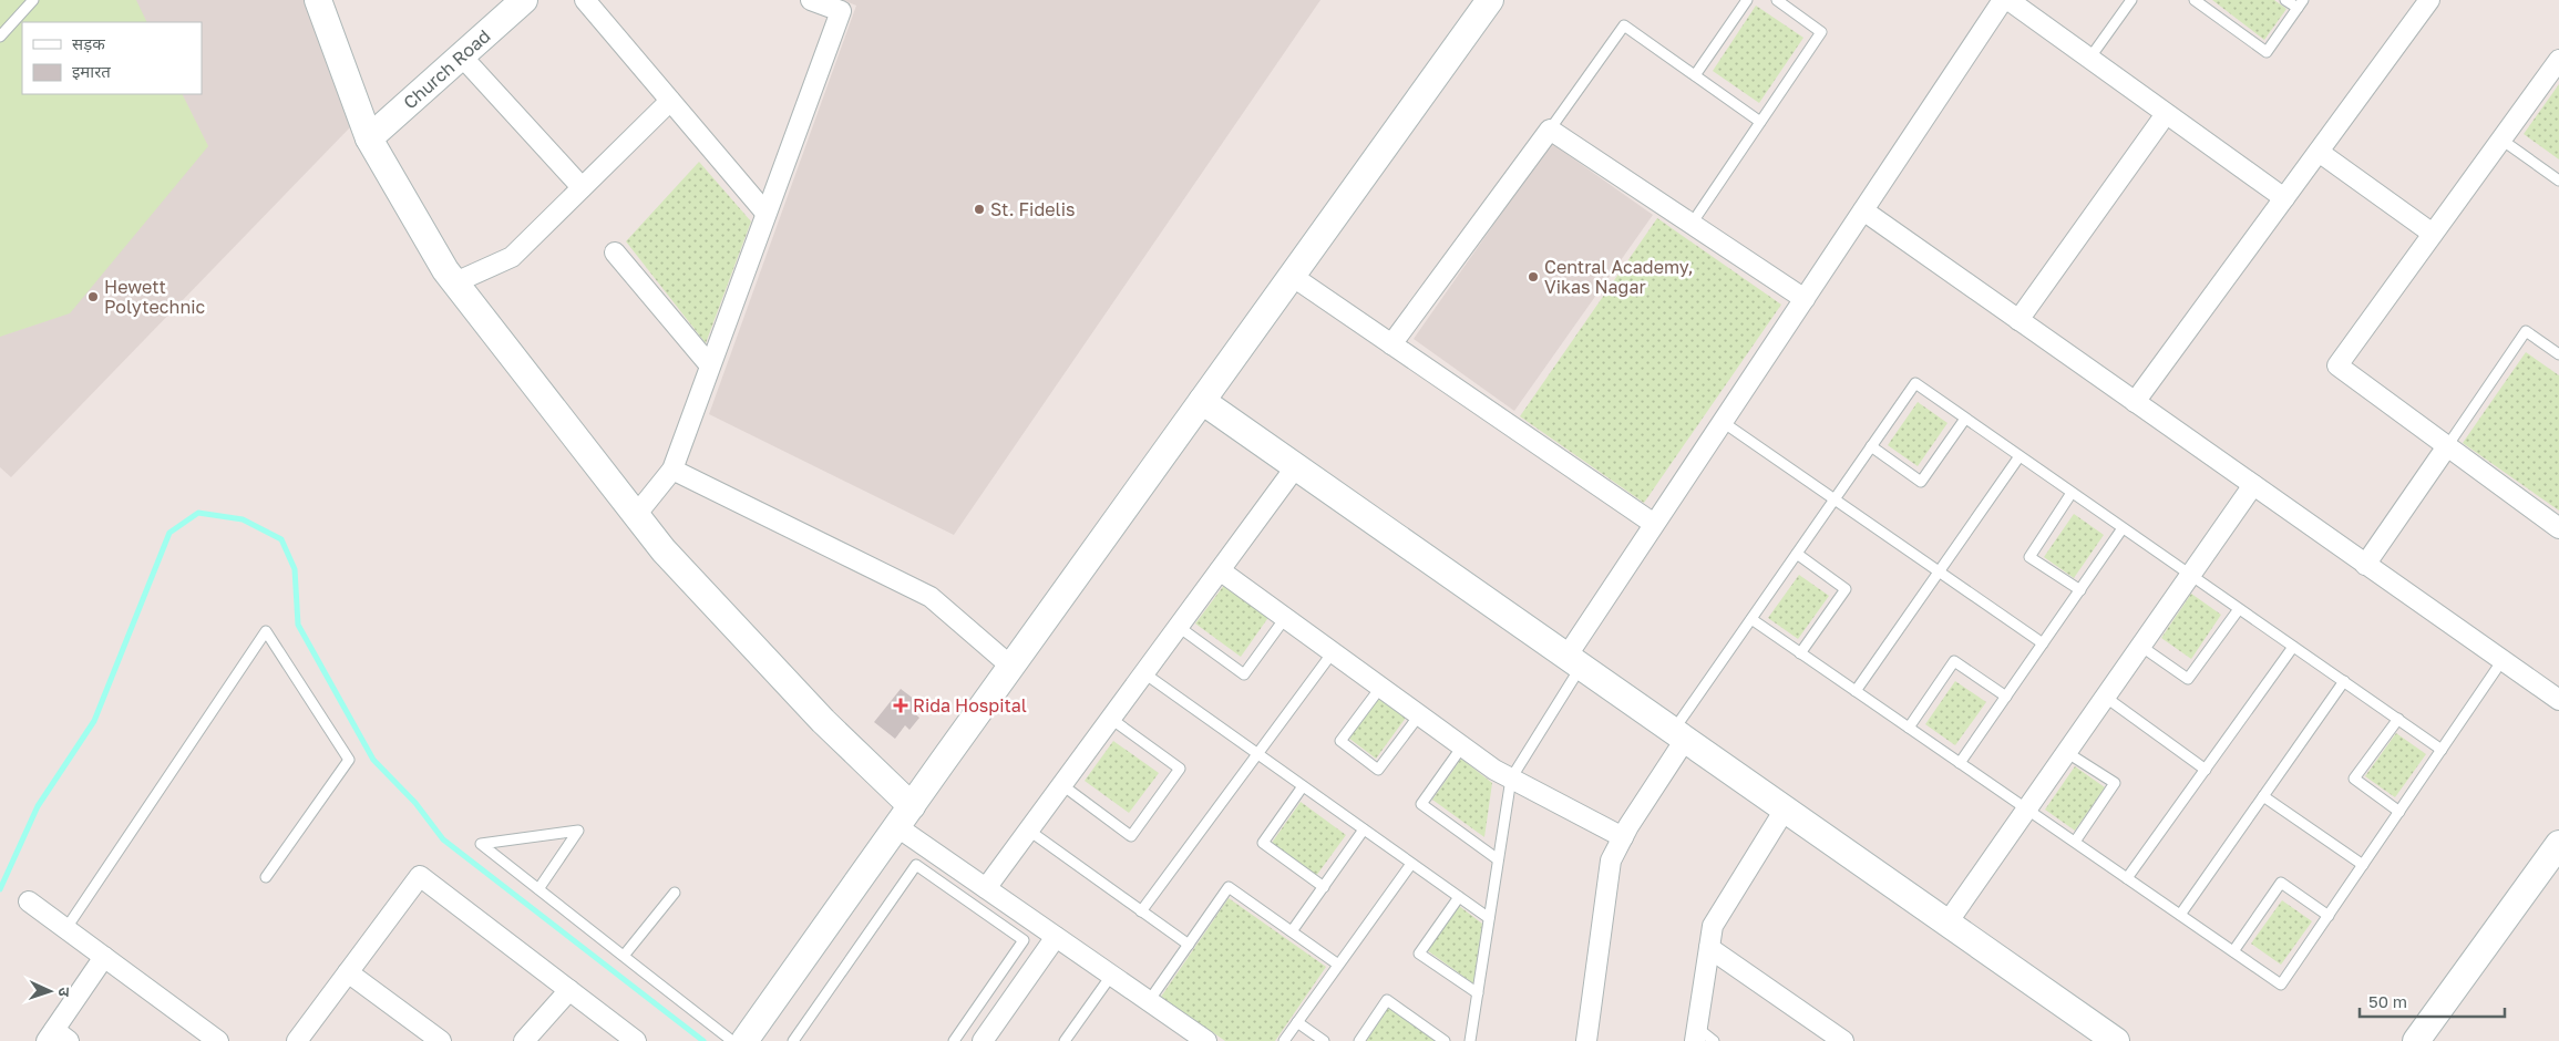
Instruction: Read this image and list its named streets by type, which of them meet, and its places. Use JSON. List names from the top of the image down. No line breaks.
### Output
{"streets":{"street":["Church Road"]},"places":{"other":["St. Fidelis","Central Academy, Vikas Nagar","Hewett Polytechnic"],"health":["Rida Hospital"]},"legend":["सड़क","इमारत"],"scale_bar":"50 m","north":"right"}
